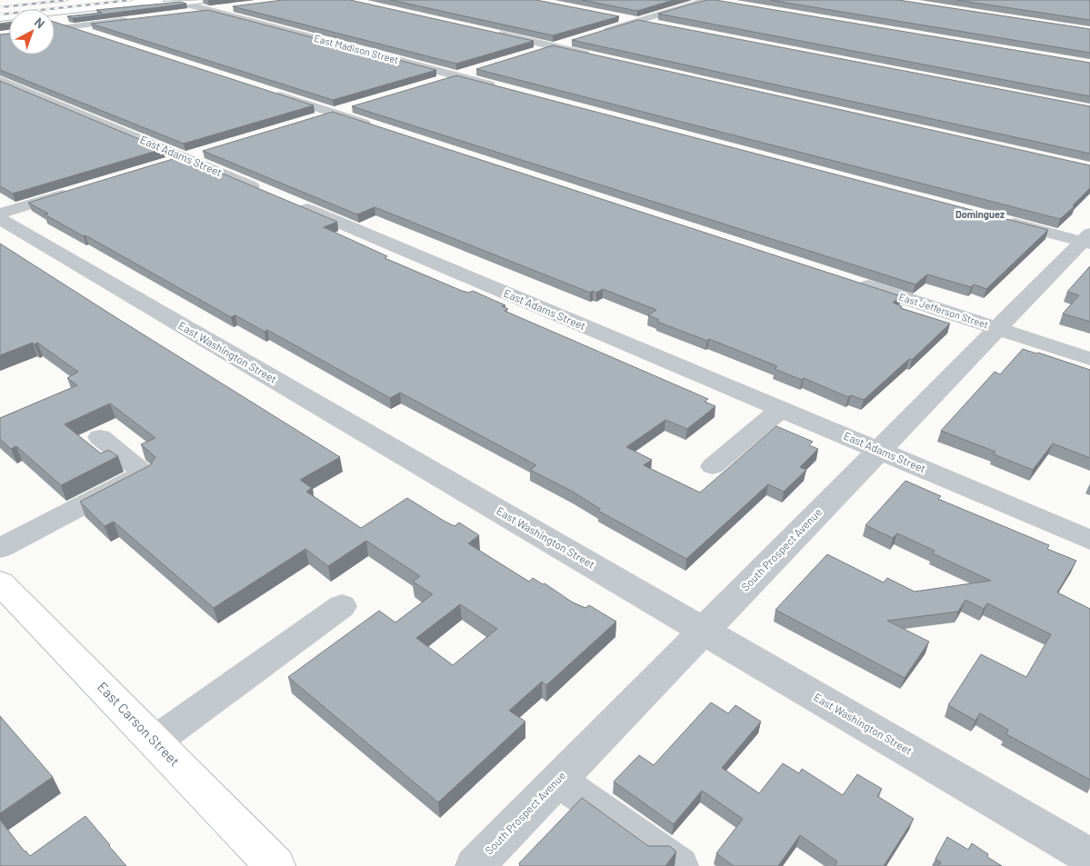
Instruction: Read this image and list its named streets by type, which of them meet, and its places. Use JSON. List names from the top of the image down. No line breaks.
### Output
{"streets":{"main road":["East Carson Street"],"street":["East Madison Street","East Adams Street","East Jefferson Street","East Washington Street","South Prospect Avenue"]},"crossings":[["East Adams Street","South Prospect Avenue"],["East Jefferson Street","South Prospect Avenue"],["East Washington Street","South Prospect Avenue"]],"districts":["Dominguez"],"north":"top right"}
